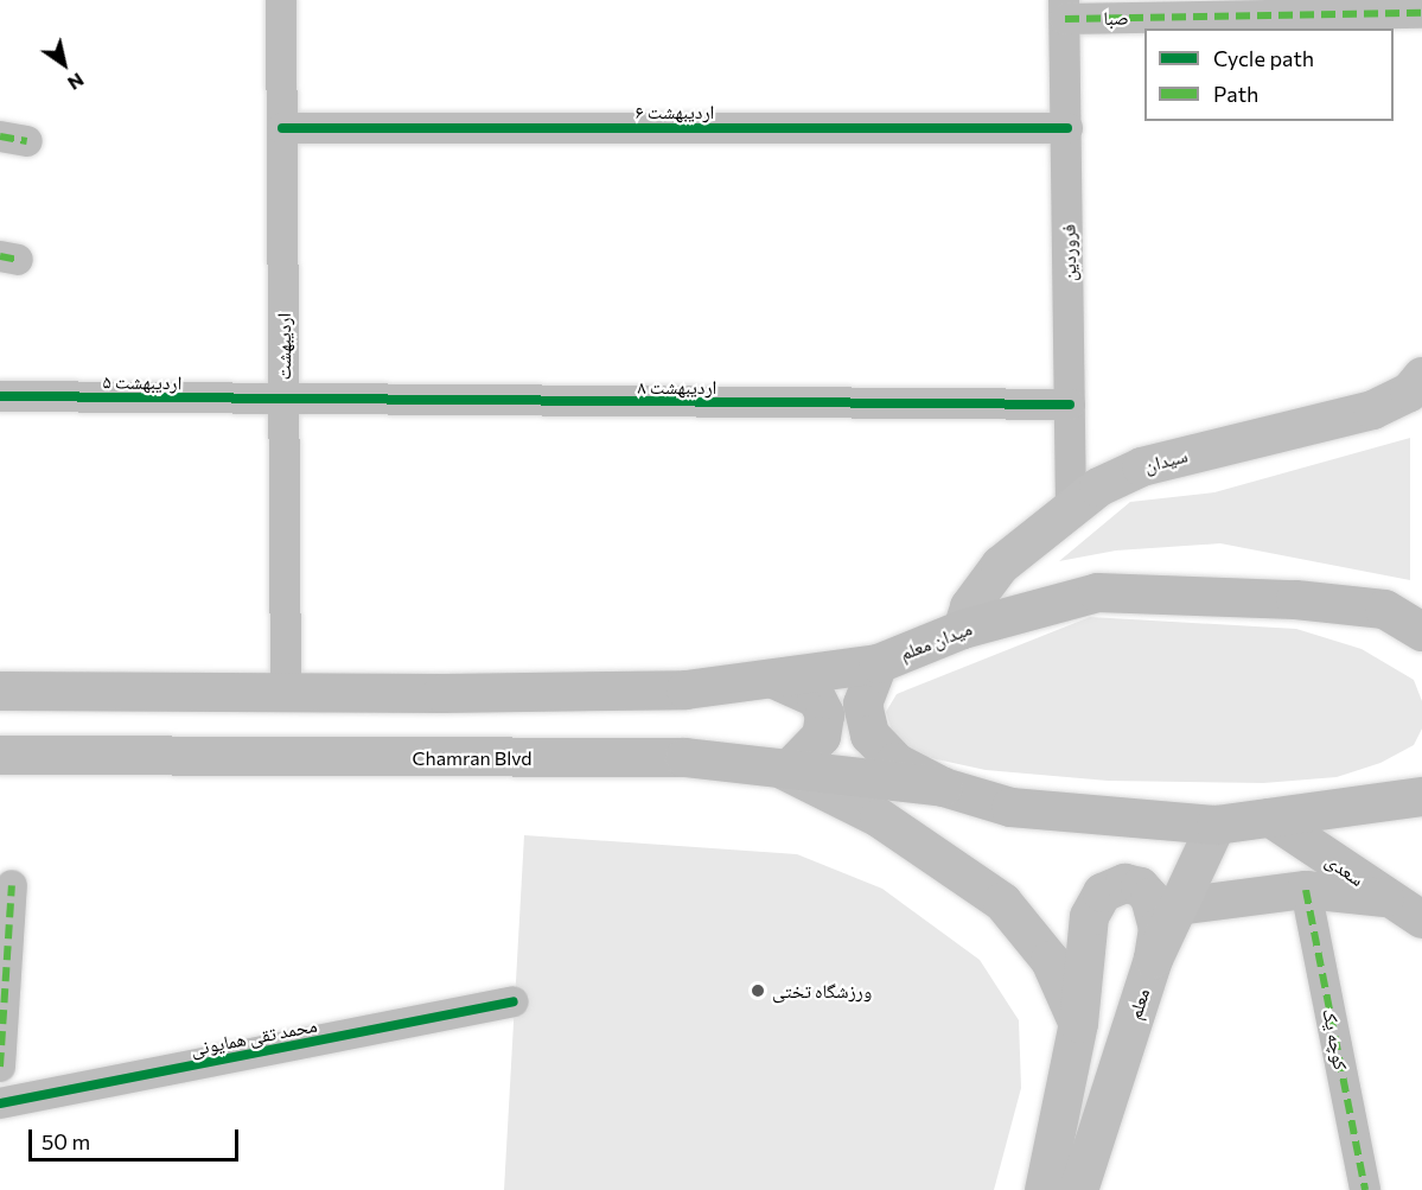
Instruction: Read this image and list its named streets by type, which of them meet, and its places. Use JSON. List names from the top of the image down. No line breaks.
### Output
{"streets":{"main road":["سیدان","میدان معلم","Chamran Blvd","معلم"],"street":["صبا","اردیبهشت ۶","فروردین","اردیبهشت","اردیبهشت ۵","اردیبهشت ۸","سعدی","محمد تقی همایونی","کوچه یک"]},"crossings":[["صبا","فروردین"],["اردیبهشت ۶","فروردین"],["اردیبهشت ۶","اردیبهشت"],["فروردین","اردیبهشت ۸"],["فروردین","سیدان"],["اردیبهشت","اردیبهشت ۵"],["اردیبهشت","اردیبهشت ۸"],["اردیبهشت ۵","اردیبهشت ۸"],["سیدان","میدان معلم"],["میدان معلم","Chamran Blvd"],["میدان معلم","سعدی"],["میدان معلم","معلم"]],"places":["ورزشگاه تختی"],"legend":["Cycle path","Path"],"scale_bar":"50 m","north":"bottom right"}
